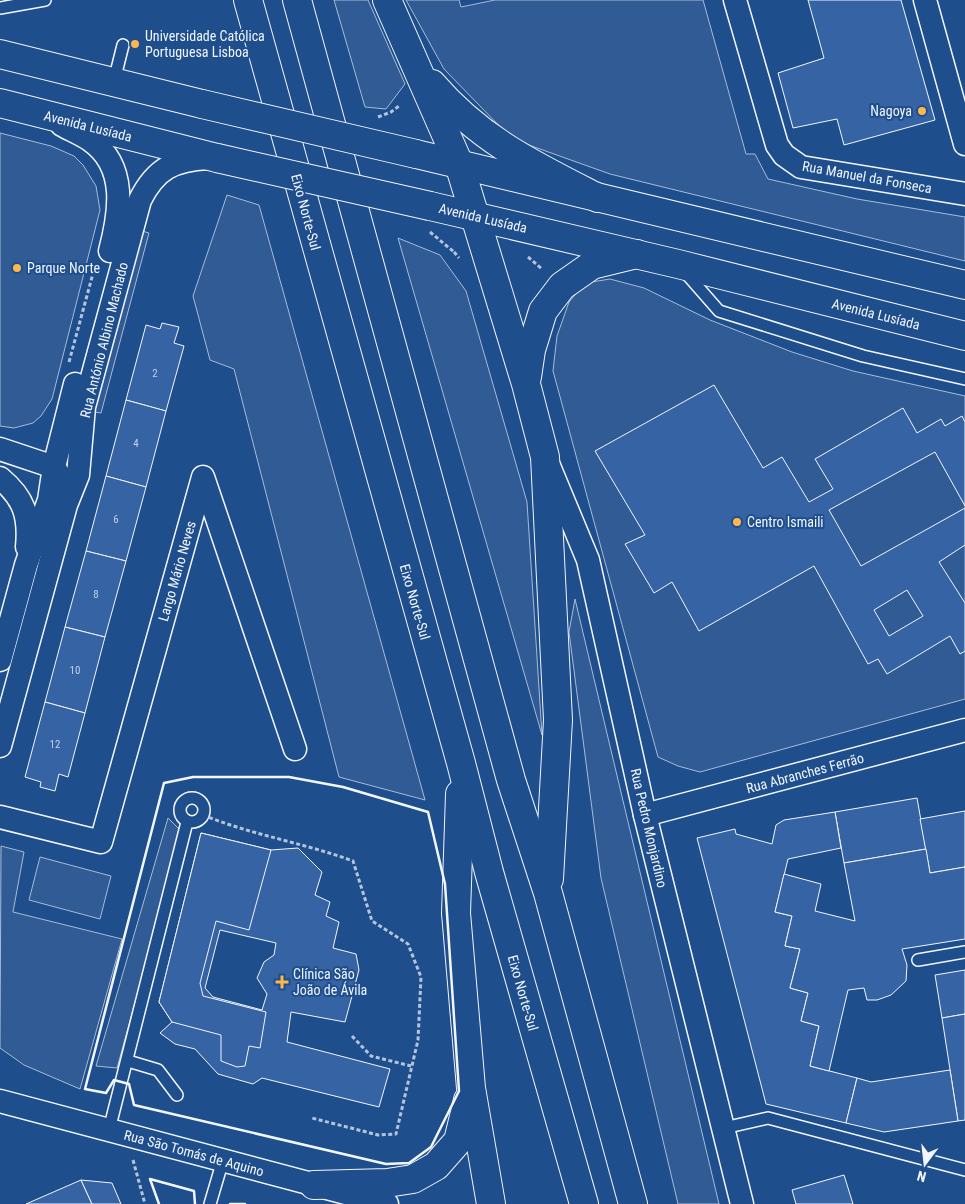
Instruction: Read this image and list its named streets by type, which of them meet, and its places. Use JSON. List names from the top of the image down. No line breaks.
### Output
{"streets":{"main road":["Avenida Lusíada","Eixo Norte-Sul"],"street":["Rua Manuel da Fonseca","Rua António Albino Machado","Largo Mário Neves","Rua Abranches Ferrão","Rua Pedro Monjardino","Rua São Tomás de Aquino"]},"crossings":[["Avenida Lusíada","Rua António Albino Machado"],["Rua Abranches Ferrão","Rua Pedro Monjardino"]],"places":{"other":["Universidade Católica Portuguesa Lisboa","Nagoya","Parque Norte","Centro Ismaili"],"health":["Clínica São João de Ávila"]},"house_numbers":["2","4","6","8","10","12"],"north":"bottom"}
